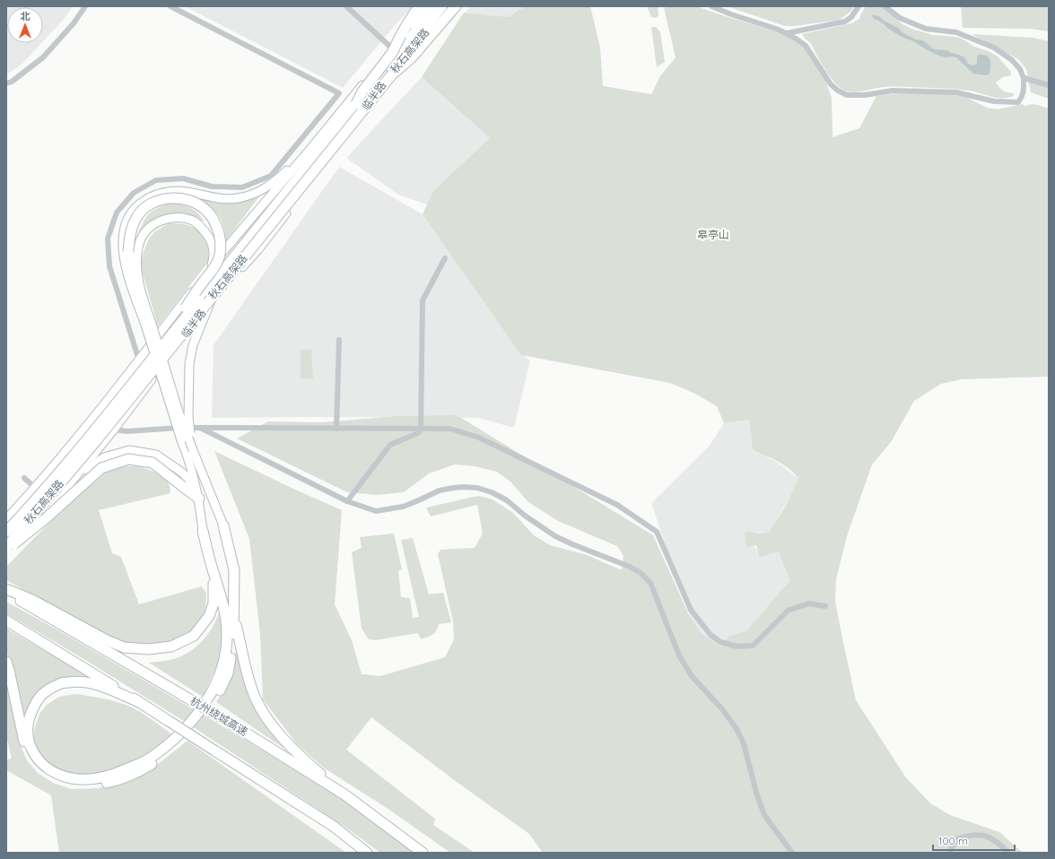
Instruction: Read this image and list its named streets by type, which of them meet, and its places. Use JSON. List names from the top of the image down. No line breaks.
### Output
{"streets":{"highway":["秋石高架路","杭州绕城高速"],"main road":["临半路"]},"parks":["皋亭山"],"scale_bar":"100 m","north":"top"}
